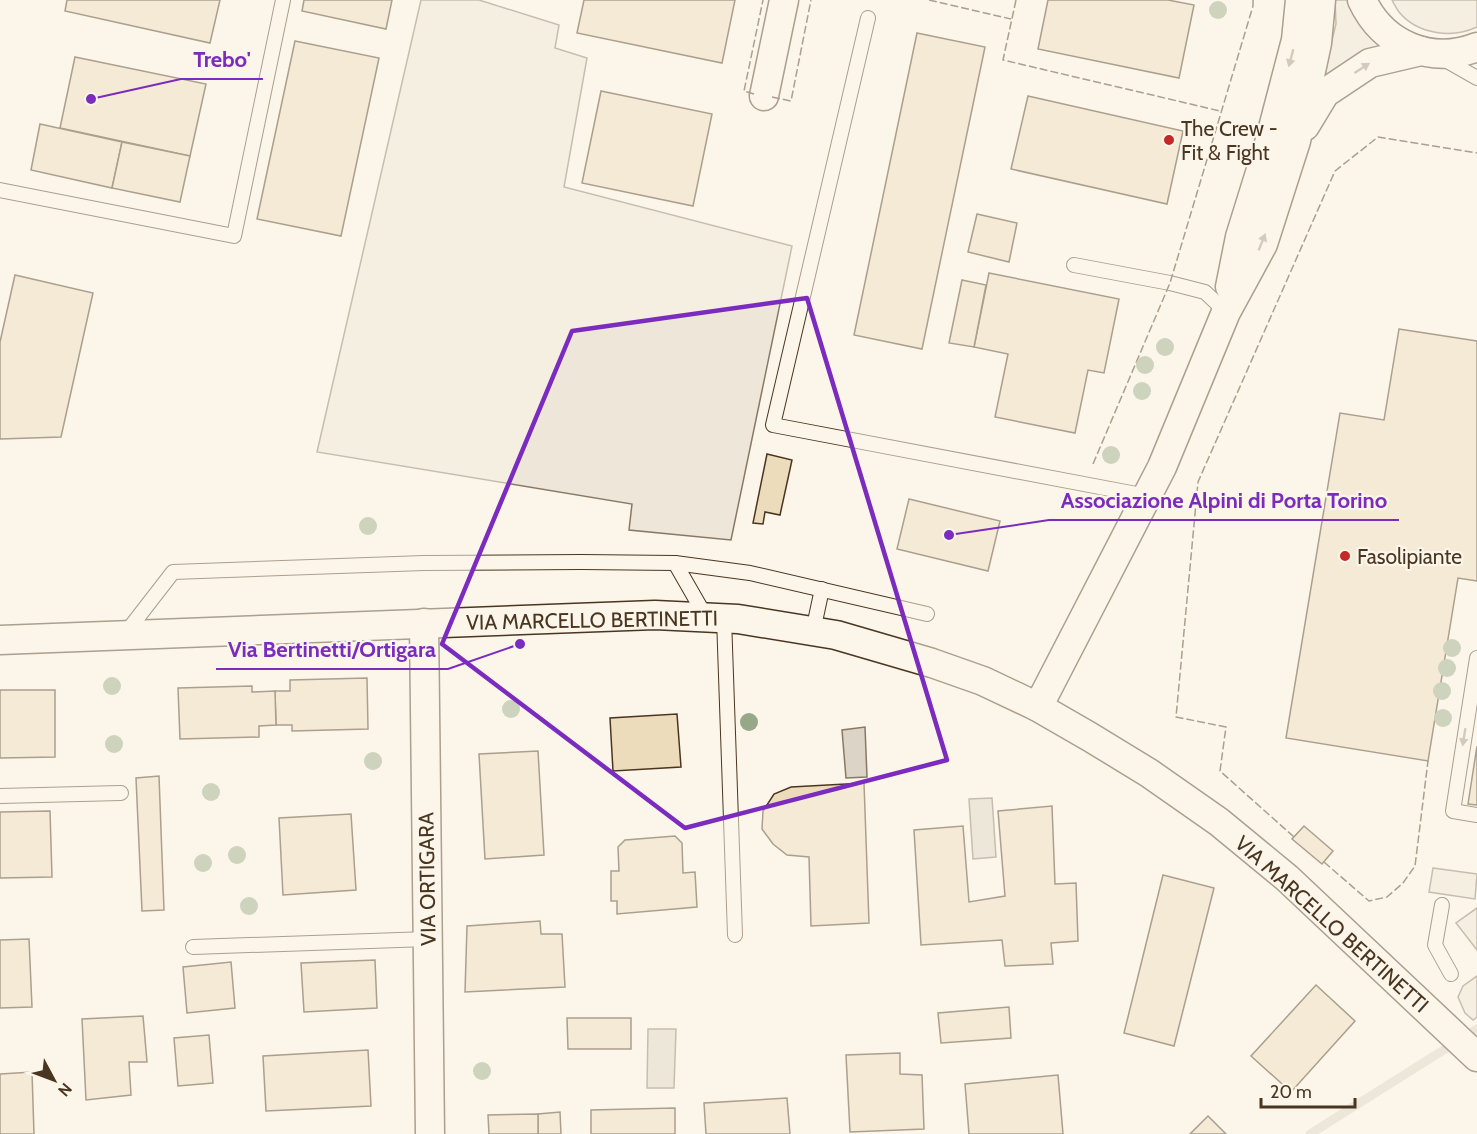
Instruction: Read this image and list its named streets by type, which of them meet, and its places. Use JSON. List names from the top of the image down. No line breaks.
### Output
{"streets":{"street":["VIA MARCELLO BERTINETTI","VIA ORTIGARA"]},"crossings":[["VIA MARCELLO BERTINETTI","VIA ORTIGARA"]],"places":["Trebo'","The Crew - Fit & Fight","Associazione Alpini di Porta Torino","Fasolipiante","Via Bertinetti/Ortigara"],"scale_bar":"20 m","north":"bottom right"}
